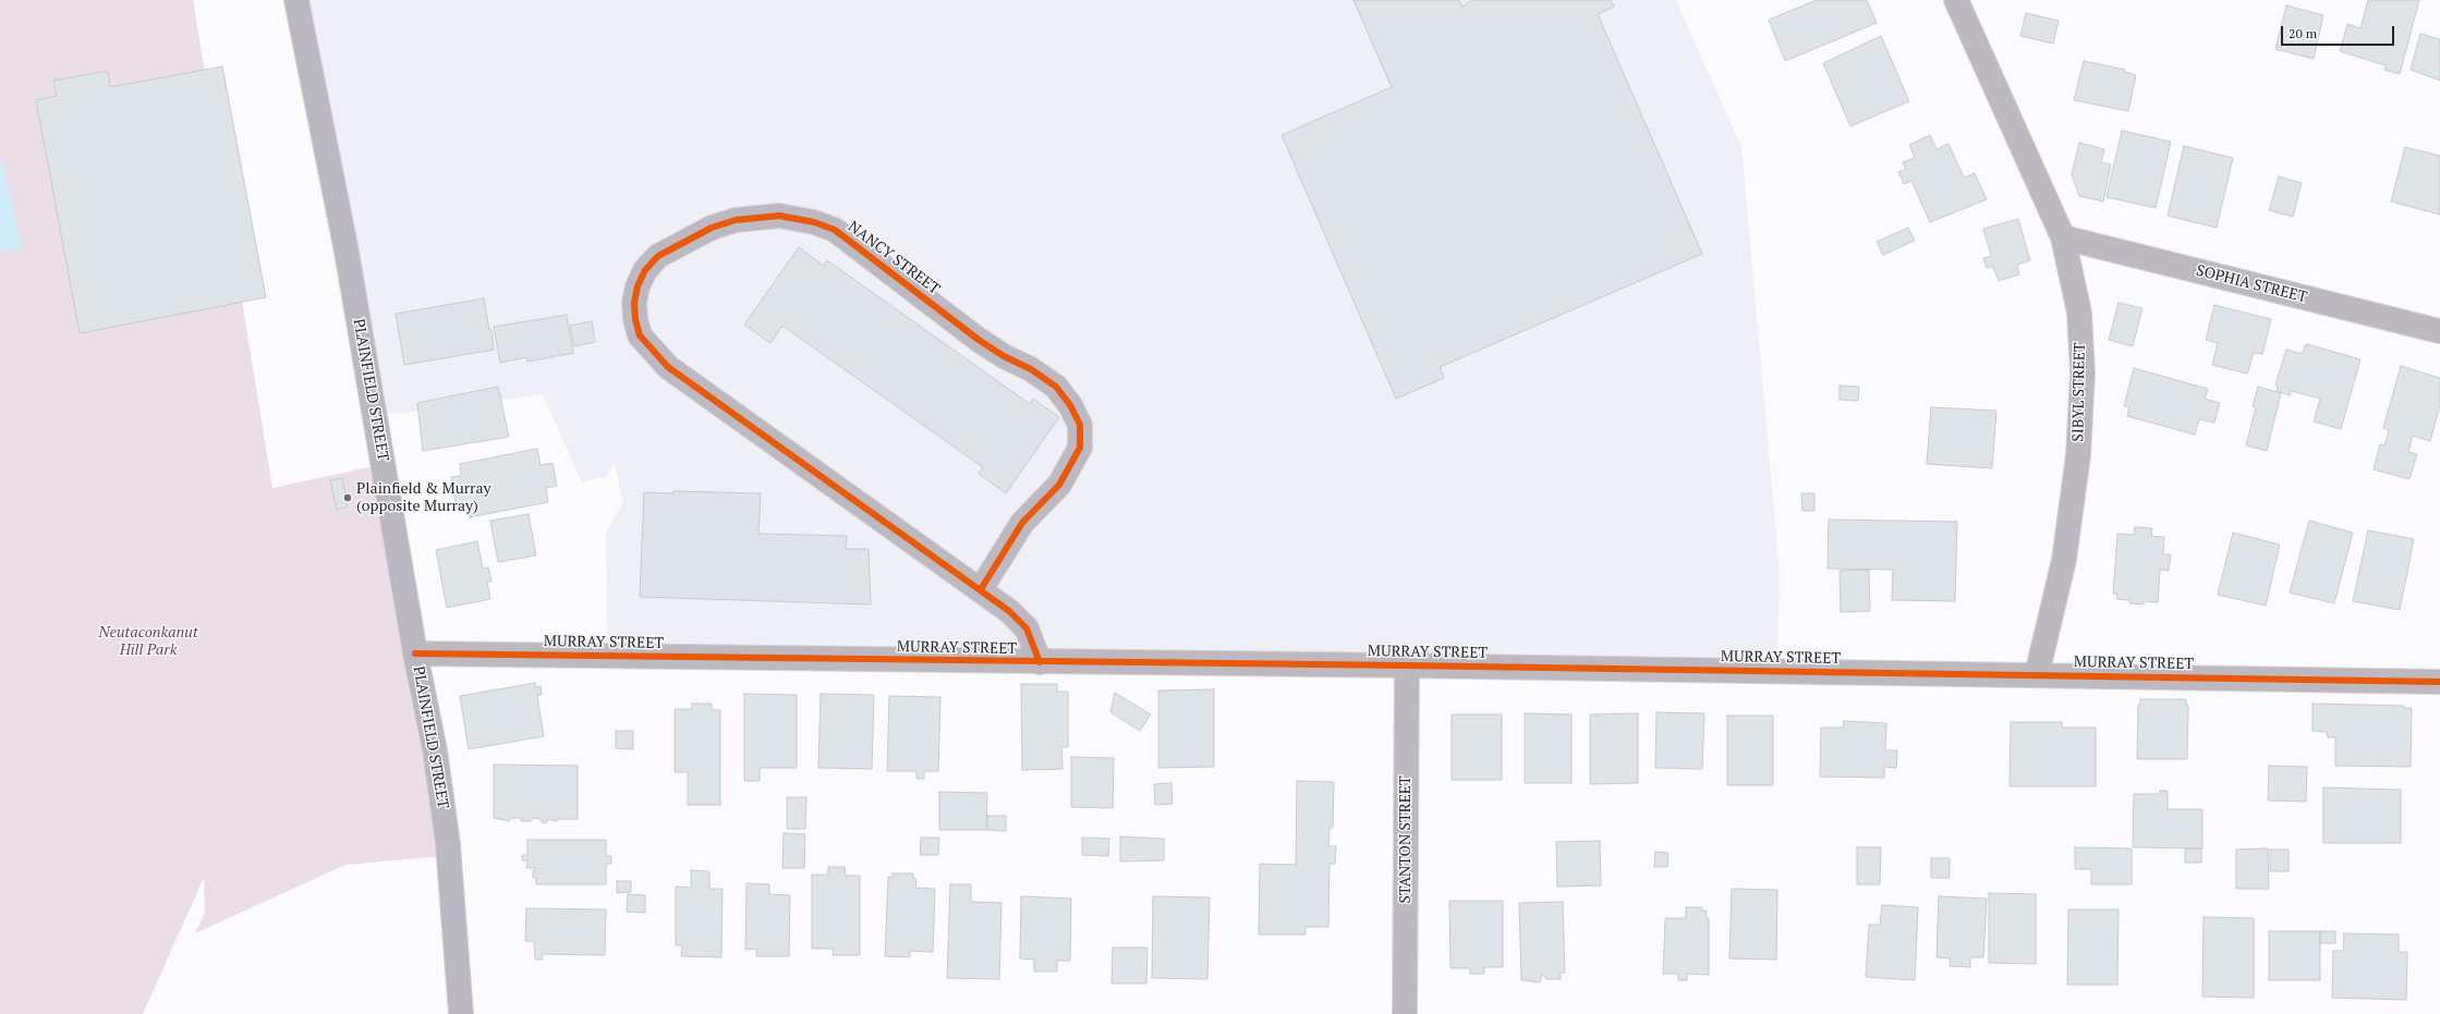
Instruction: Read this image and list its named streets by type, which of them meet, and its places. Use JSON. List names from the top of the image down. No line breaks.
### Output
{"streets":{"main road":["PLAINFIELD STREET"],"street":["NANCY STREET","SOPHIA STREET","SIBYL STREET","MURRAY STREET","STANTON STREET"]},"crossings":[["NANCY STREET","MURRAY STREET"],["SOPHIA STREET","SIBYL STREET"],["PLAINFIELD STREET","MURRAY STREET"],["SIBYL STREET","MURRAY STREET"],["MURRAY STREET","STANTON STREET"]],"parks":["Neutaconkanut Hill Park"],"places":["Plainfield & Murray (opposite Murray)"],"scale_bar":"20 m"}
